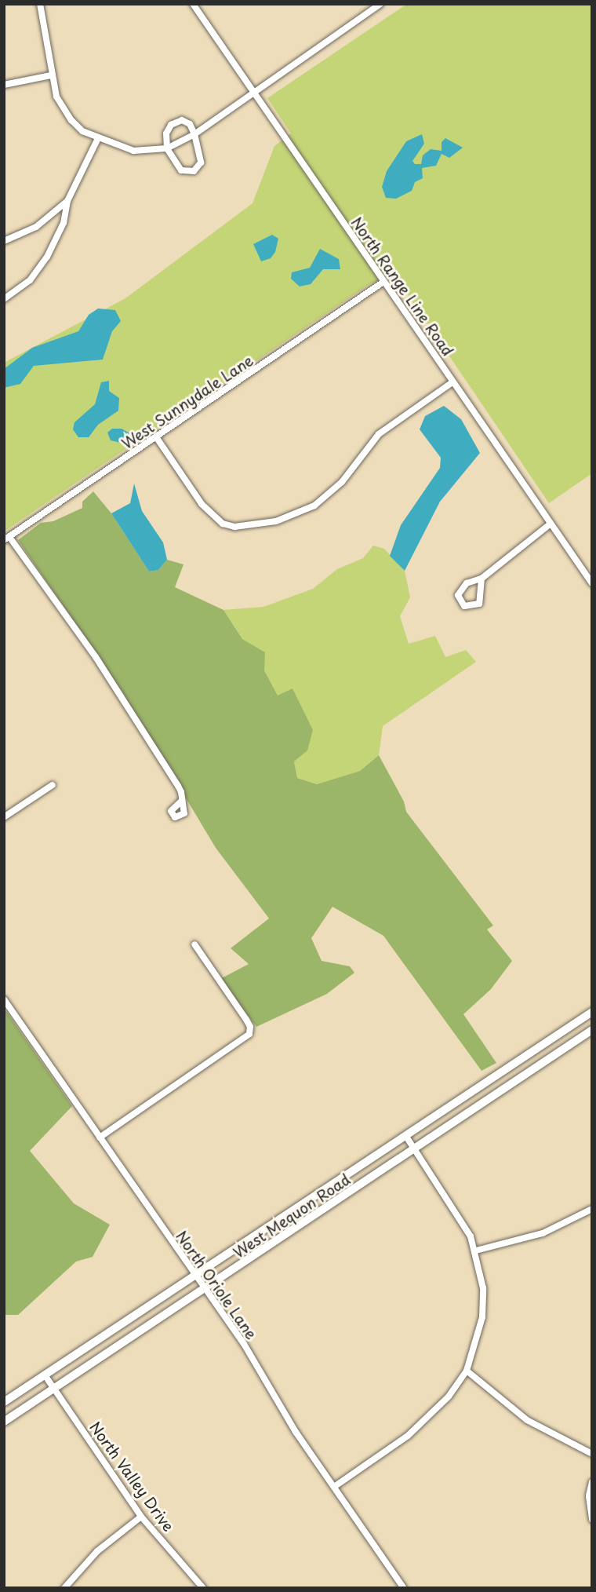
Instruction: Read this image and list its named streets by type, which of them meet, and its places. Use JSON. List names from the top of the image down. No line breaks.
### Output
{"streets":{"main road":["West Mequon Road"],"street":["North Range Line Road","West Sunnydale Lane","North Oriole Lane","North Valley Drive"]},"crossings":[["North Range Line Road","West Sunnydale Lane"],["West Mequon Road","North Oriole Lane"],["West Mequon Road","North Valley Drive"]]}
